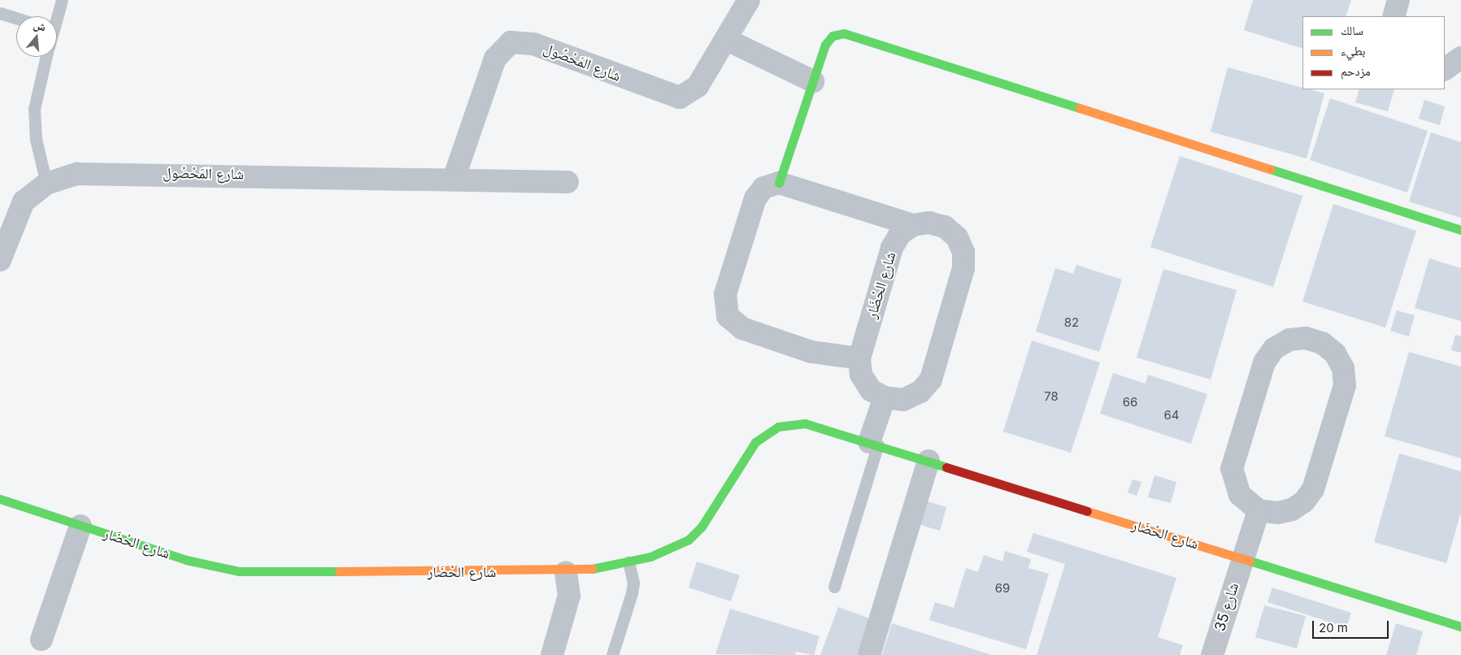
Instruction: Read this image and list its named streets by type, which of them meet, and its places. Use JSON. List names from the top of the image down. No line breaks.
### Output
{"streets":{"street":["شارع المَحْصُول","شارع الحْضَار","شارع 35"]},"crossings":[["شارع الحْضَار","شارع 35"]],"house_numbers":["82","78","66","64","69"],"legend":["سالك","بطيء","مزدحم"],"scale_bar":"20 m","north":"top"}
